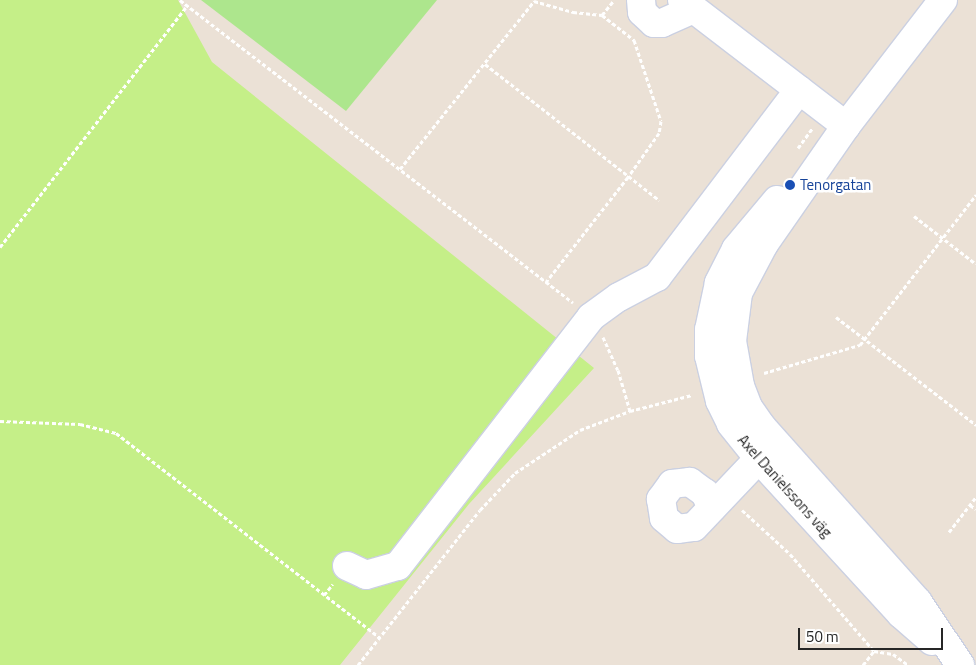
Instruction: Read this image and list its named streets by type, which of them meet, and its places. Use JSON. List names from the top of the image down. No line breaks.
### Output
{"streets":{"street":["Axel Danielssons väg"]},"places":["Tenorgatan"],"scale_bar":"50 m"}
